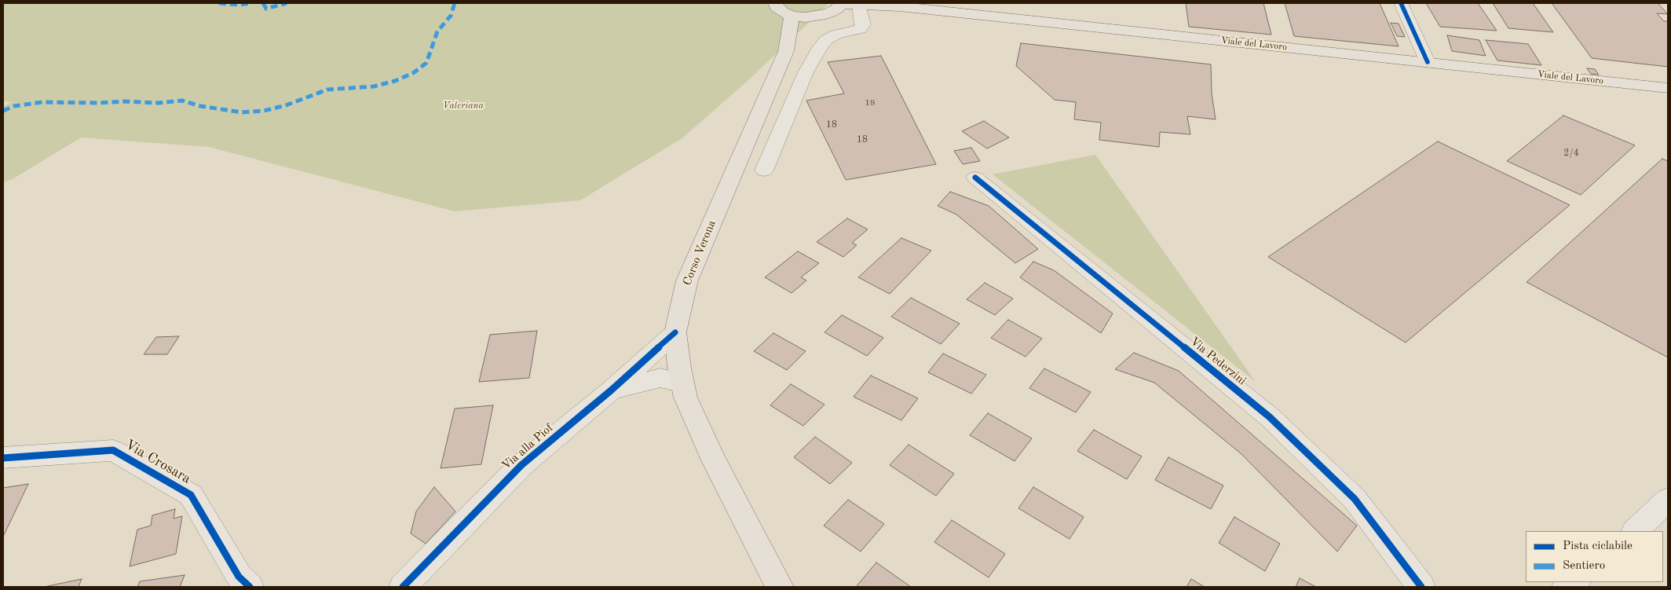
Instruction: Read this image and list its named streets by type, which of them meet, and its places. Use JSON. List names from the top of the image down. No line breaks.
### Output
{"streets":{"main road":["Viale del Lavoro","Corso Verona"],"street":["Via Pederzini","Via alla Piof","Via Crosara"]},"crossings":[["Corso Verona","Via alla Piof"]],"parks":["Valeriana"],"house_numbers":["18","18","18","2/4"],"legend":["Pista ciclabile","Sentiero"]}
